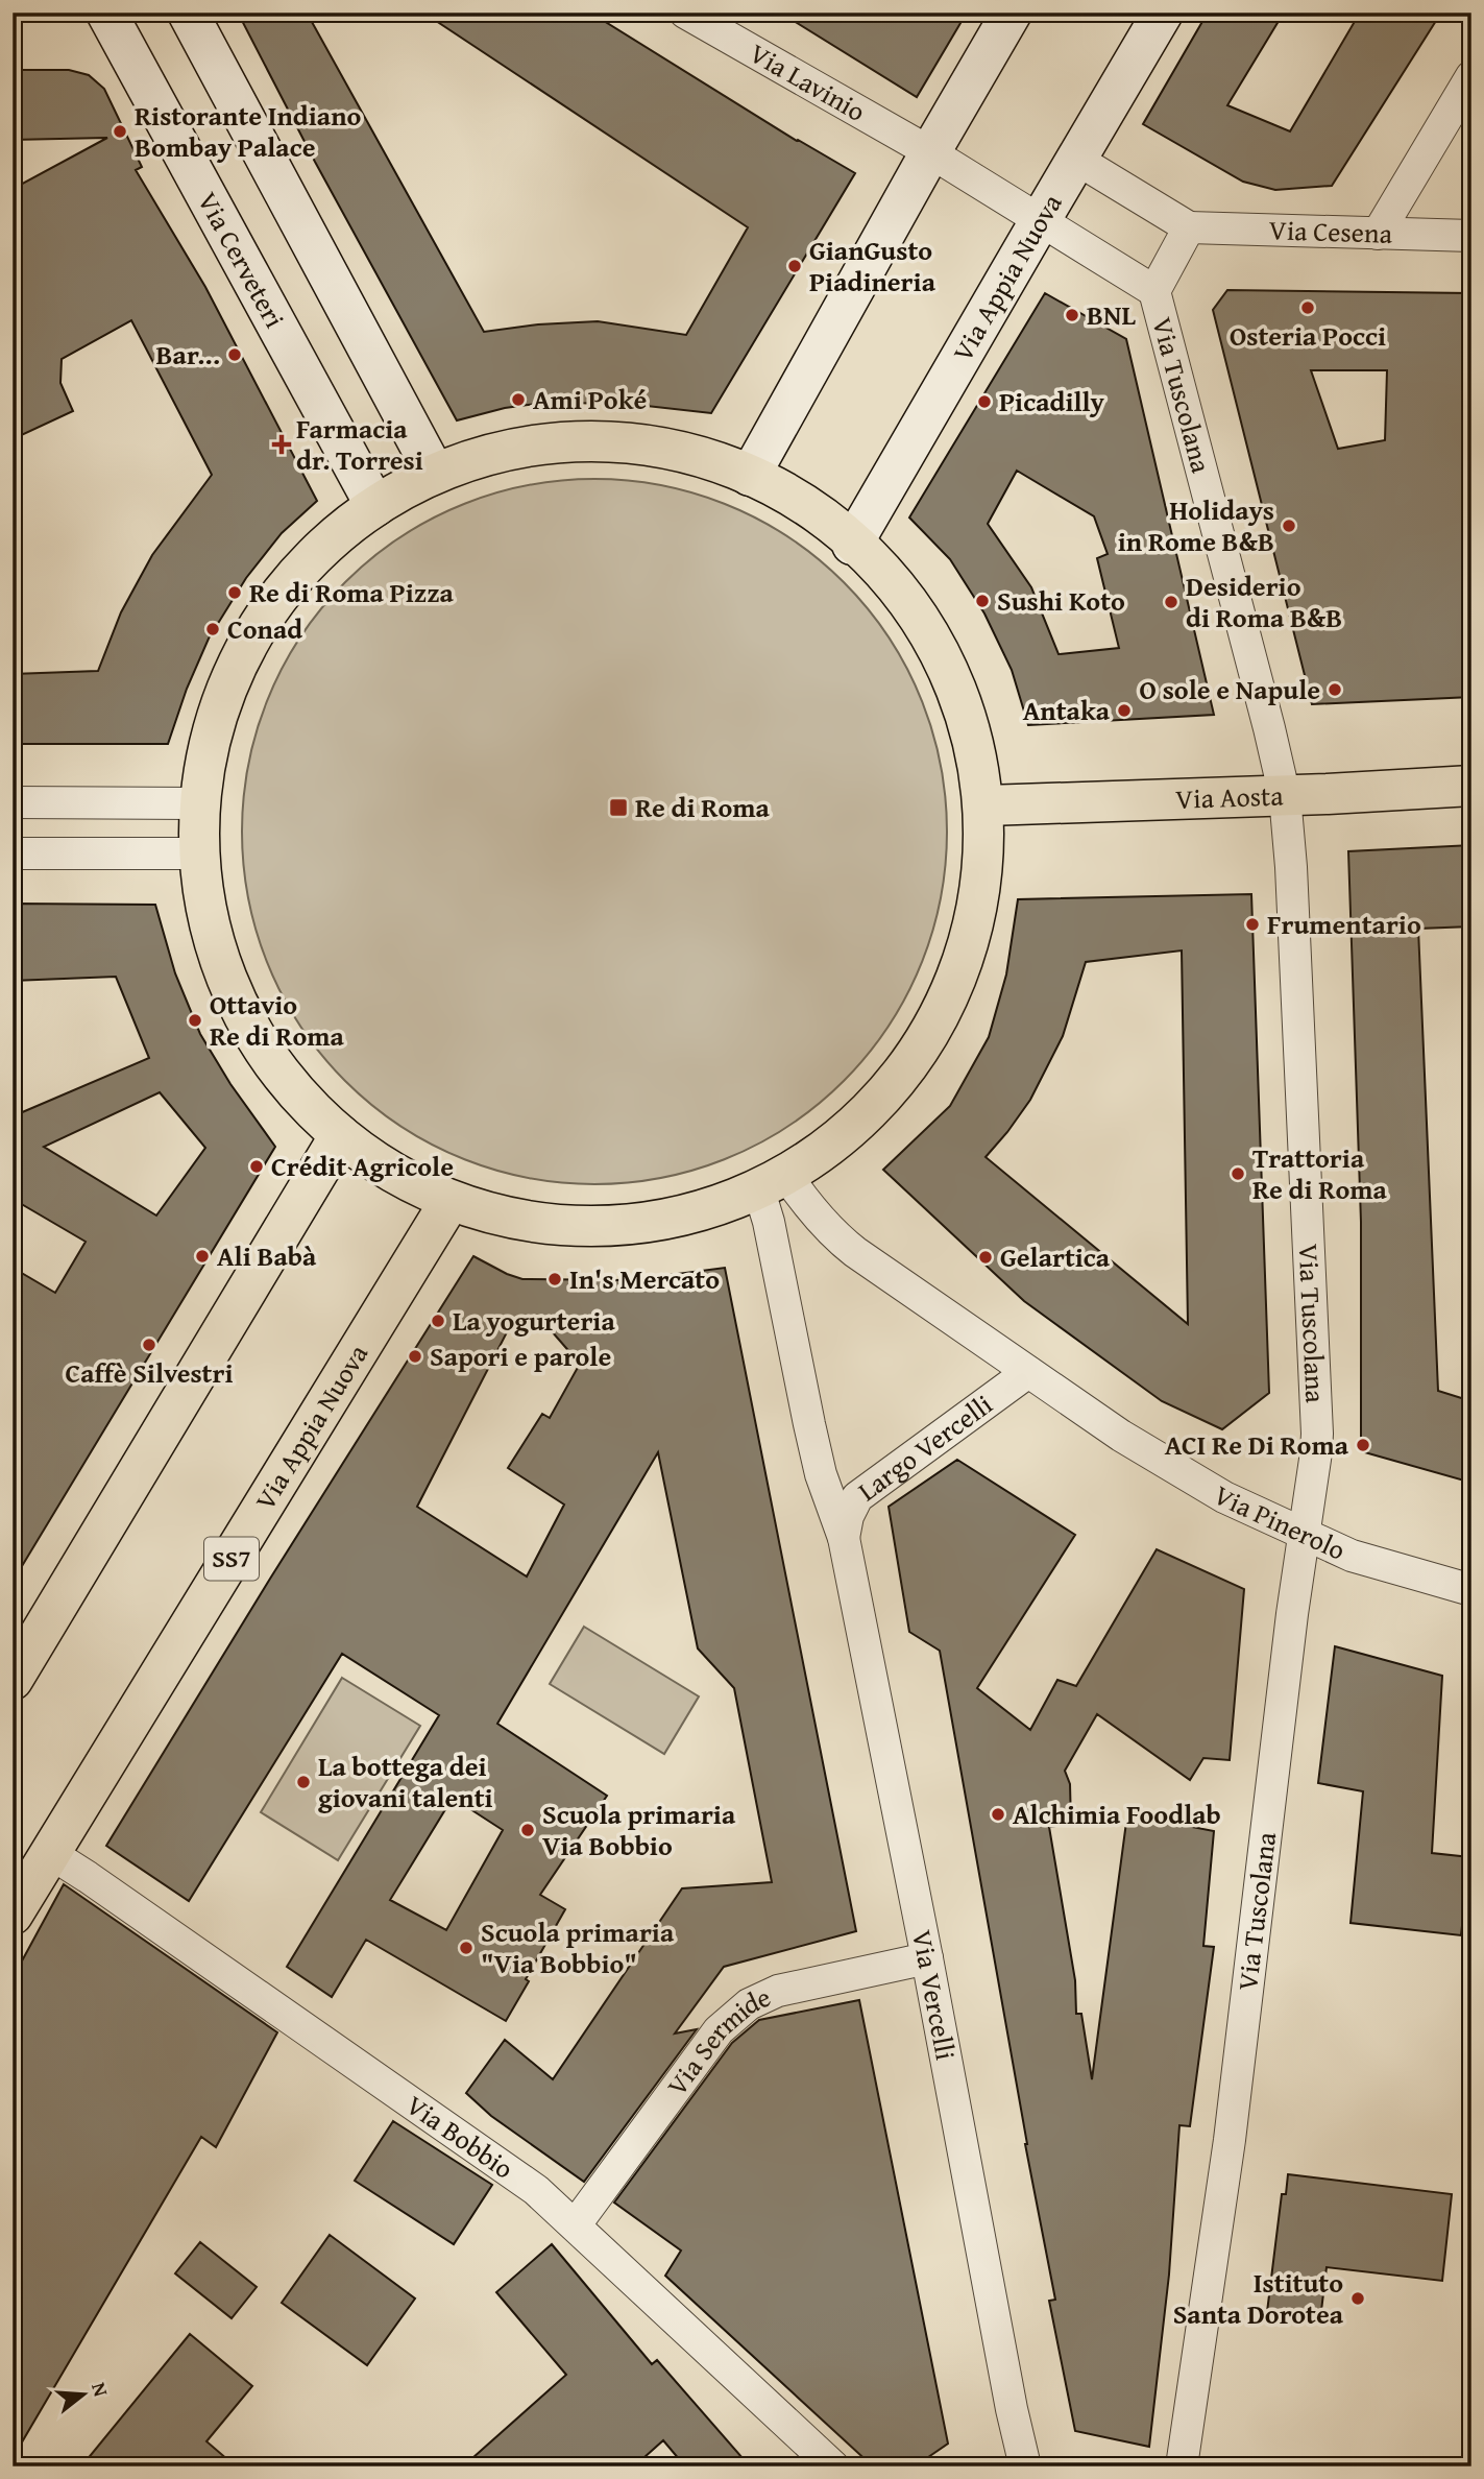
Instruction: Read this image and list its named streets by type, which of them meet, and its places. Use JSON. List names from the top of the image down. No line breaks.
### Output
{"streets":{"main road":["Via Cerveteri","Via Appia Nuova","Via Aosta","SS7"],"street":["Via Lavinio","Via Cesena","Via Tuscolana","Largo Vercelli","Via Pinerolo","Via Vercelli","Via Sermide","Via Bobbio"]},"crossings":[["Via Lavinio","Via Appia Nuova"],["Via Lavinio","Via Tuscolana"],["Via Appia Nuova","Via Bobbio"],["Via Tuscolana","Via Aosta"],["Via Tuscolana","Via Pinerolo"],["Largo Vercelli","Via Pinerolo"],["Largo Vercelli","Via Vercelli"],["Via Vercelli","Via Sermide"],["Via Sermide","Via Bobbio"]],"places":{"other":["Ristorante Indiano Bombay Palace","GianGusto Piadineria","Osteria Pocci","BNL","Bar...","Ami Poké","Picadilly","Holidays in Rome B&B","Re di Roma Pizza","Sushi Koto","Desiderio di Roma B&B","Conad","O sole e Napule","Antaka","Frumentario","Ottavio Re di Roma","Crédit Agricole","Trattoria Re di Roma","Ali Babà","Gelartica","In's Mercato","La yogurteria","Caffè Silvestri","Sapori e parole","ACI Re Di Roma","La bottega dei giovani talenti","Alchimia Foodlab","Scuola primaria Via Bobbio","Scuola primaria \"Via Bobbio\"","Istituto Santa Dorotea"],"health":["Farmacia dr. Torresi"],"transit":["Re di Roma"]},"north":"right"}
